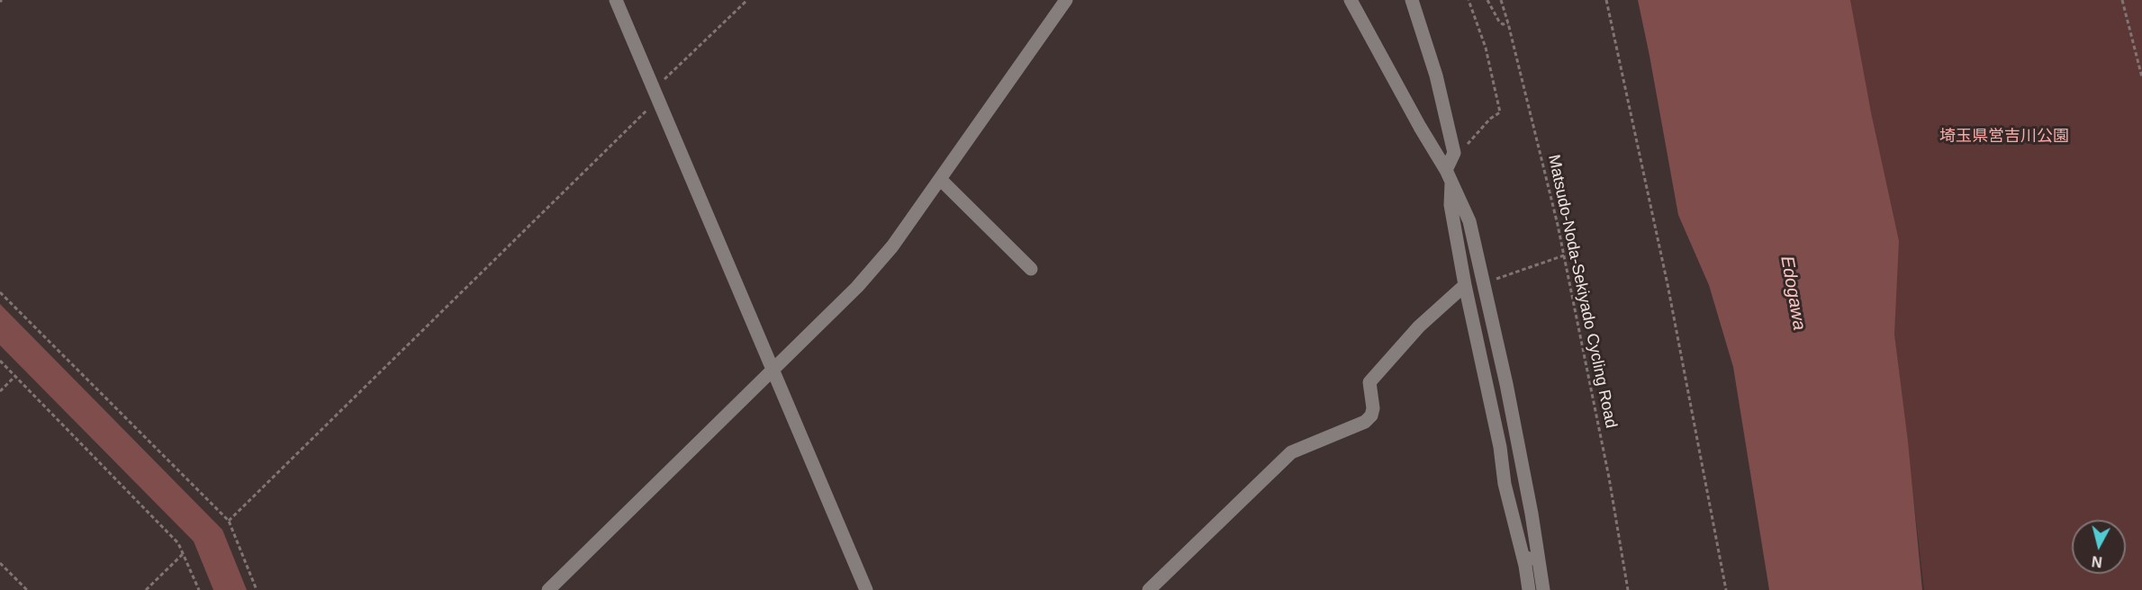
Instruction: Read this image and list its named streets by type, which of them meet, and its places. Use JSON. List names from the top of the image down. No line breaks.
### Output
{"streets":{"path":["Matsudo-Noda-Sekiyado Cycling Road"]},"water":["Edogawa"],"parks":["埼玉県営吉川公園"],"north":"bottom"}
